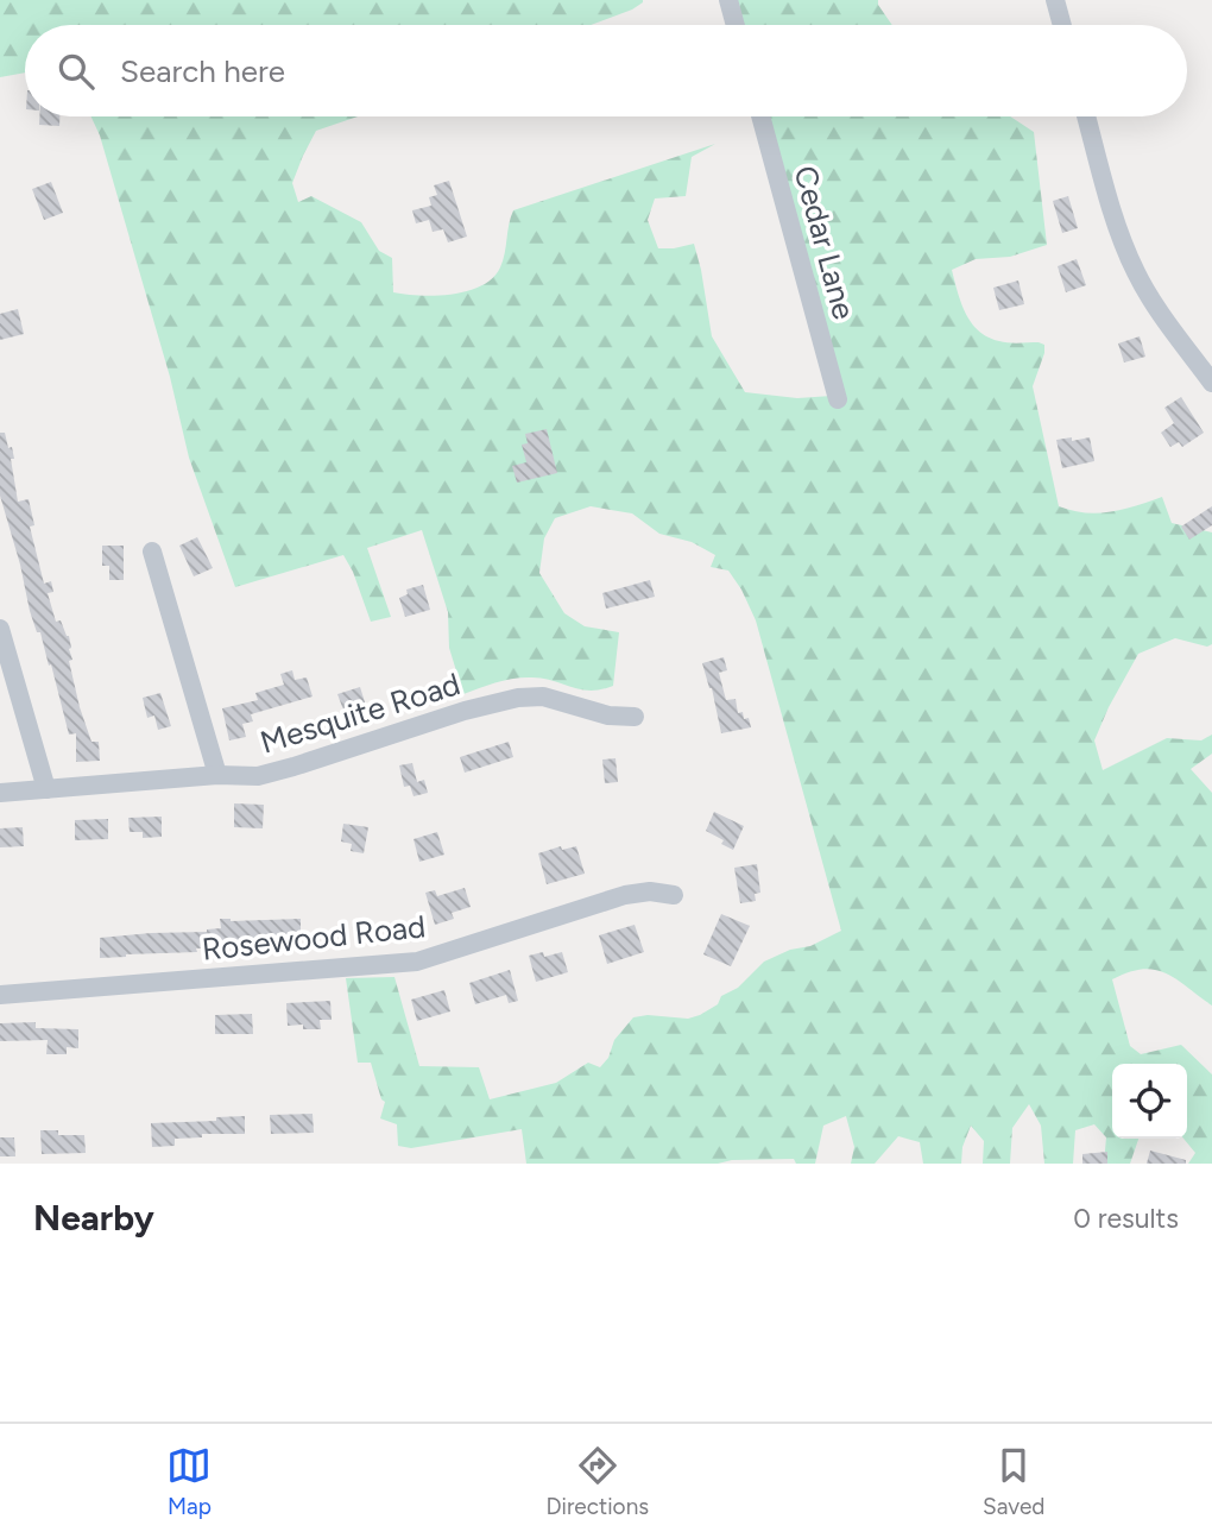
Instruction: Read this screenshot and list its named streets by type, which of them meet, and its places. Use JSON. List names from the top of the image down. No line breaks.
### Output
{"streets":{"street":["Cedar Lane","Mesquite Road","Rosewood Road"]},"page":{"search":"Search here","heading":["Nearby","0 results"],"nav":["Map","Directions","Saved"]}}
